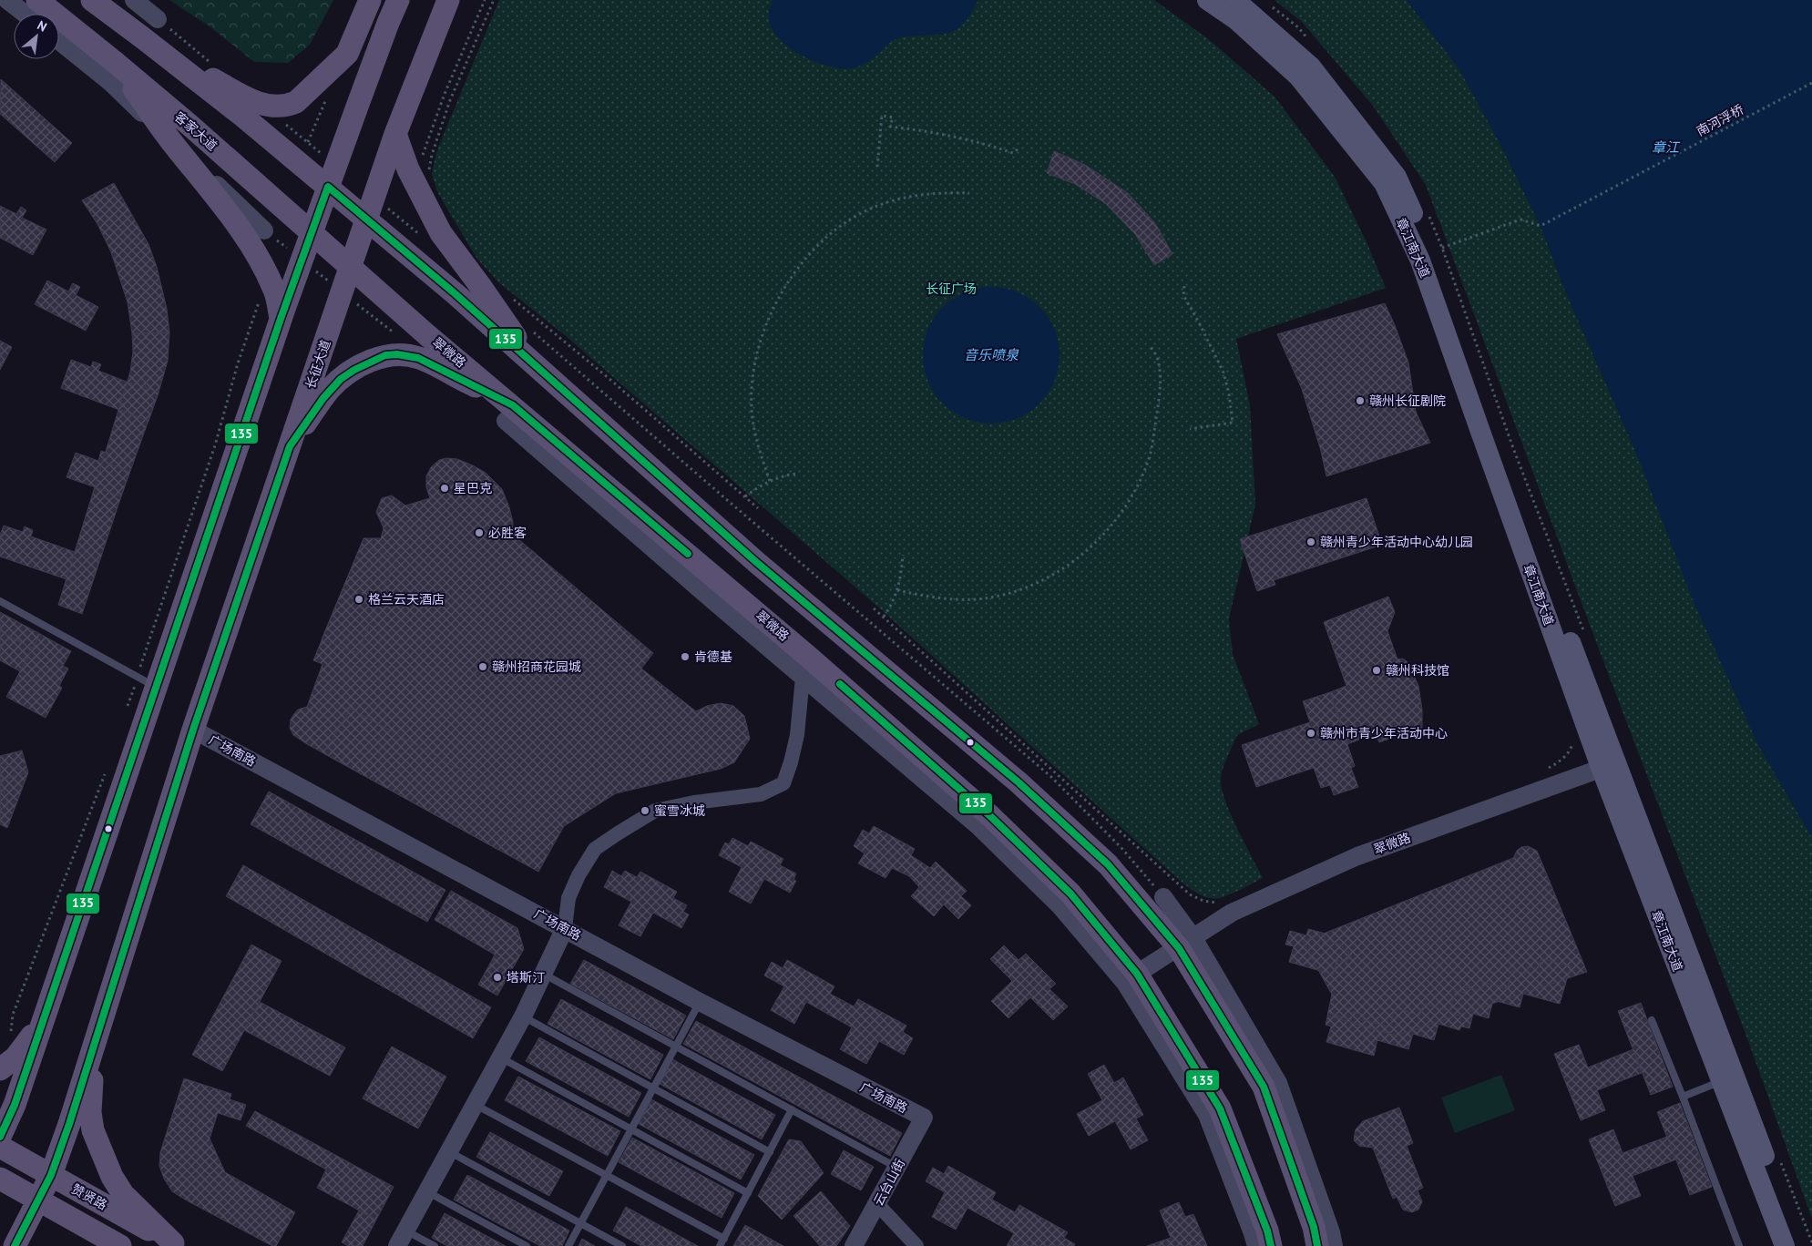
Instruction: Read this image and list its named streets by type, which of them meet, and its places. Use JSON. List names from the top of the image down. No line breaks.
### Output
{"streets":{"main road":["客家大道","章江南大道","翠微路","长征大道","赞贤路"],"street":["广场南路","云台山街"],"path":["南河浮桥"]},"crossings":[["客家大道","翠微路"],["客家大道","长征大道"],["章江南大道","翠微路"],["翠微路","长征大道"],["长征大道","广场南路"],["长征大道","赞贤路"],["广场南路","云台山街"]],"water":["章江","音乐喷泉"],"parks":["长征广场"],"places":["赣州长征剧院","星巴克","必胜客","赣州青少年活动中心幼儿园","格兰云天酒店","肯德基","赣州招商花园城","赣州科技馆","赣州市青少年活动中心","蜜雪冰城","塔斯汀"],"lines":["transit line 135"],"north":"top right"}
